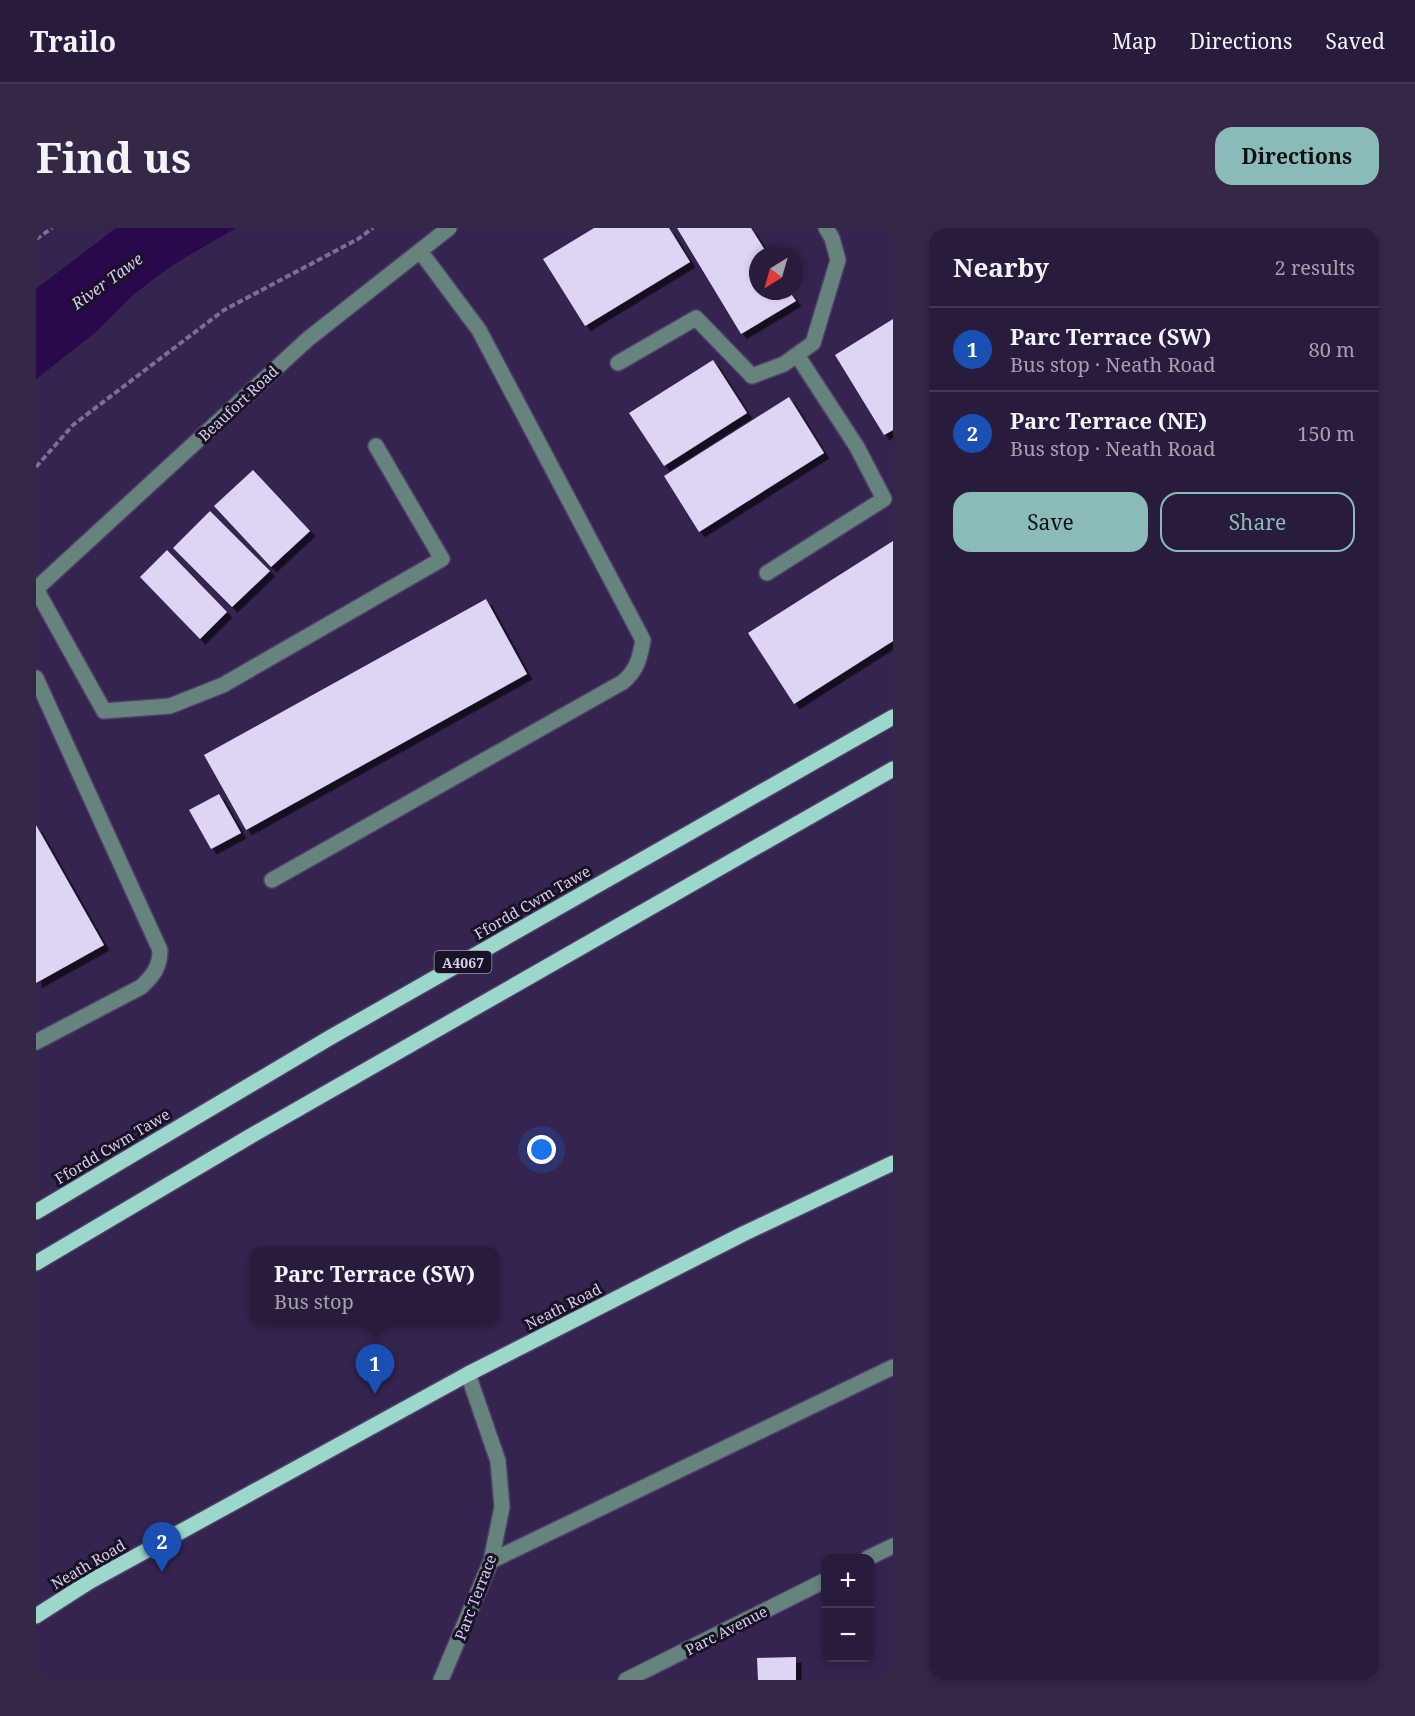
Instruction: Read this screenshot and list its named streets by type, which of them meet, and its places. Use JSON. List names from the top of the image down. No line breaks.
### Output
{"streets":{"main road":["Ffordd Cwm Tawe","A4067","Neath Road"],"street":["Beaufort Road","Parc Terrace","Parc Avenue"]},"crossings":[["Neath Road","Parc Terrace"]],"water":["River Tawe"],"north":"bottom left","page":{"header":"Trailo","nav":["Map","Directions","Saved"],"buttons":["Directions",["Save","Share"]],"title":"Find us","heading":["Nearby","2 results"],"list":[{"mark":"1","name":"Parc Terrace (SW)","note":"Bus stop · Neath Road","value":"80 m"},{"mark":"2","name":"Parc Terrace (NE)","note":"Bus stop · Neath Road","value":"150 m"}],"popup":["Parc Terrace (SW)","Bus stop"],"pins":["1","2"],"map_buttons":["+","−"]}}
